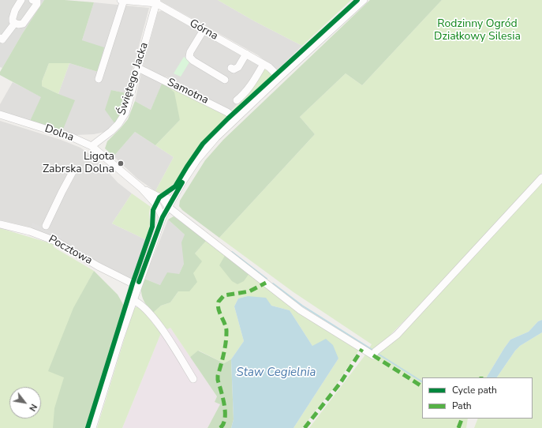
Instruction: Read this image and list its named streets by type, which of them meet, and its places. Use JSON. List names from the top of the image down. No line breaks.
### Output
{"streets":{"street":["Górna","Świętego Jacka","Samotna","Dolna","Pocztowa"]},"crossings":[["Górna","Świętego Jacka"],["Świętego Jacka","Samotna"],["Świętego Jacka","Dolna"]],"water":["Staw Cegielnia"],"parks":["Rodzinny Ogród Działkowy Silesia"],"places":["Ligota Zabrska Dolna"],"legend":["Cycle path","Path"],"north":"bottom right"}
